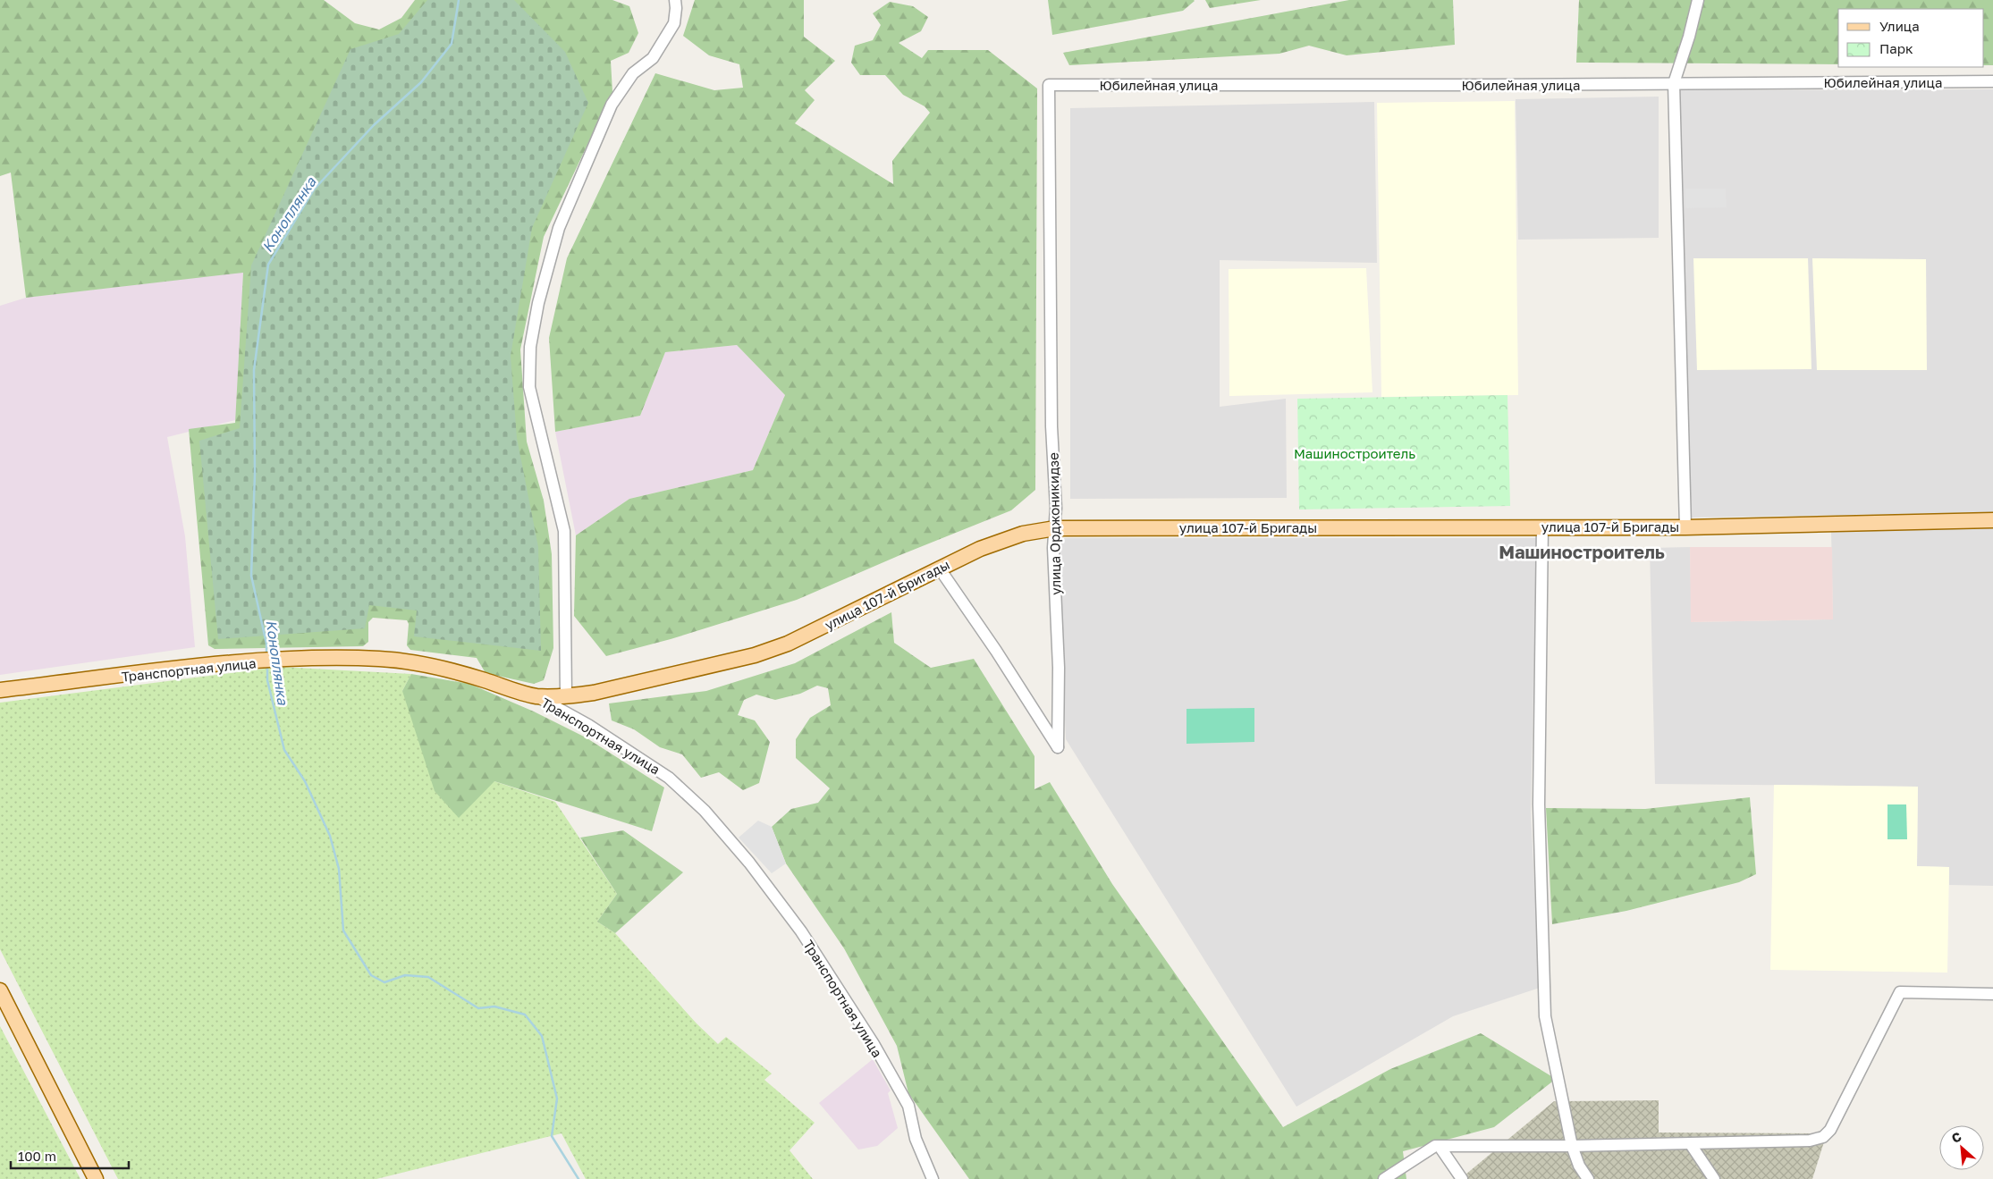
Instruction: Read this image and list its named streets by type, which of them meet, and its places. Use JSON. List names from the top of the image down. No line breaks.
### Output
{"streets":{"main road":["улица 107-й Бригады","Транспортная улица"],"street":["Юбилейная улица","улица Орджоникидзе"]},"crossings":[["Юбилейная улица","улица Орджоникидзе"],["улица Орджоникидзе","улица 107-й Бригады"],["улица 107-й Бригады","Транспортная улица"]],"districts":["Машиностроитель"],"water":["Коноплянка"],"parks":["Машиностроитель"],"legend":["Улица","Парк"],"scale_bar":"100 m","north":"top left"}
